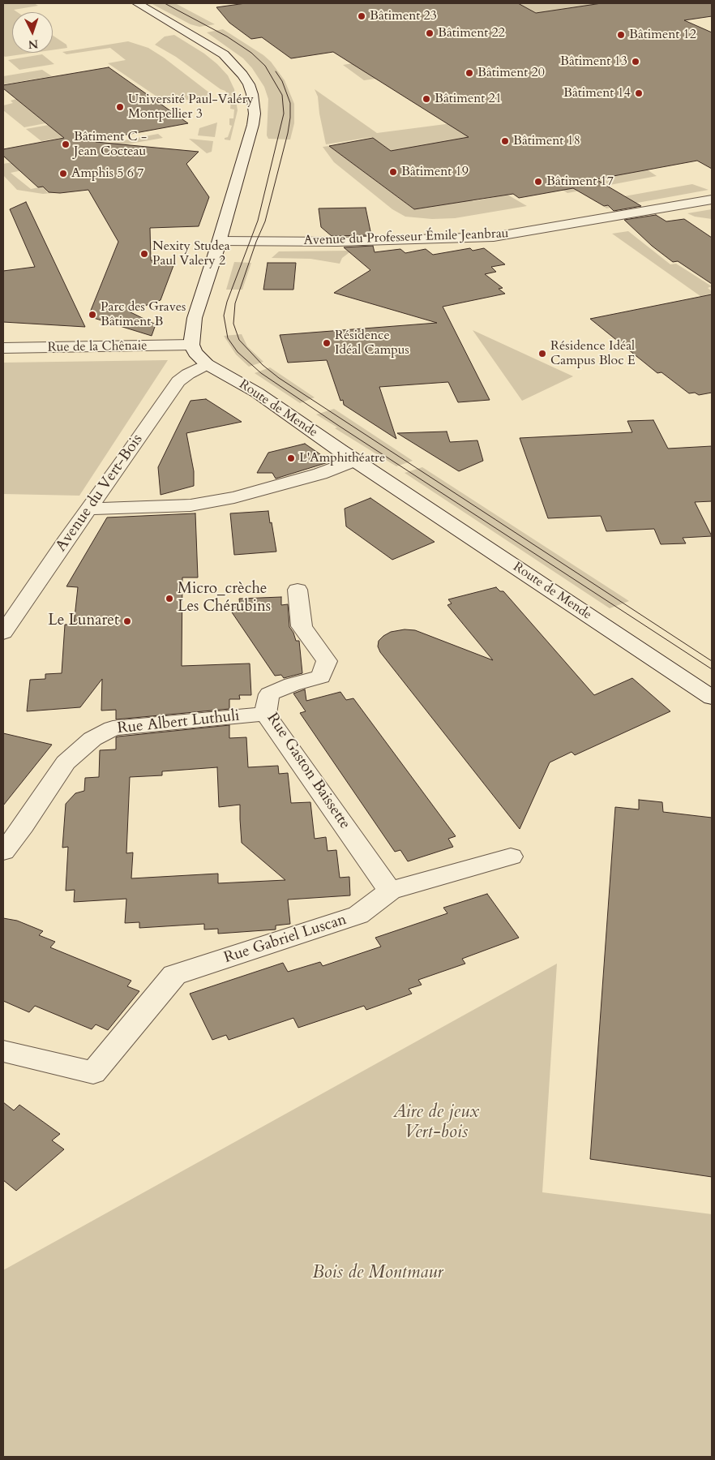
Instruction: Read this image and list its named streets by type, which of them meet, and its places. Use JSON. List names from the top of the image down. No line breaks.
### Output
{"streets":{"street":["Avenue du Professeur Émile Jeanbrau","Rue de la Chênaie","Route de Mende","Avenue du Vert-Bois","Rue Albert Luthuli","Rue Gaston Baissette","Rue Gabriel Luscan"]},"crossings":[["Rue de la Chênaie","Route de Mende"],["Route de Mende","Avenue du Vert-Bois"],["Rue Albert Luthuli","Rue Gaston Baissette"],["Rue Gaston Baissette","Rue Gabriel Luscan"]],"parks":["Aire de jeux Vert-bois","Bois de Montmaur"],"places":["Bâtiment 23","Bâtiment 22","Bâtiment 12","Bâtiment 13","Bâtiment 20","Bâtiment 14","Bâtiment 21","Université Paul-Valéry Montpellier 3","Bâtiment 18","Bâtiment C - Jean Cocteau","Bâtiment 19","Amphis 5 6 7","Bâtiment 17","Nexity Studea Paul Valery 2","Parc des Graves Bâtiment B","Résidence Idéal Campus","Résidence Idéal Campus Bloc E","L'Amphithéatre","Micro_crèche Les Chérubins","Le Lunaret"],"north":"bottom"}
